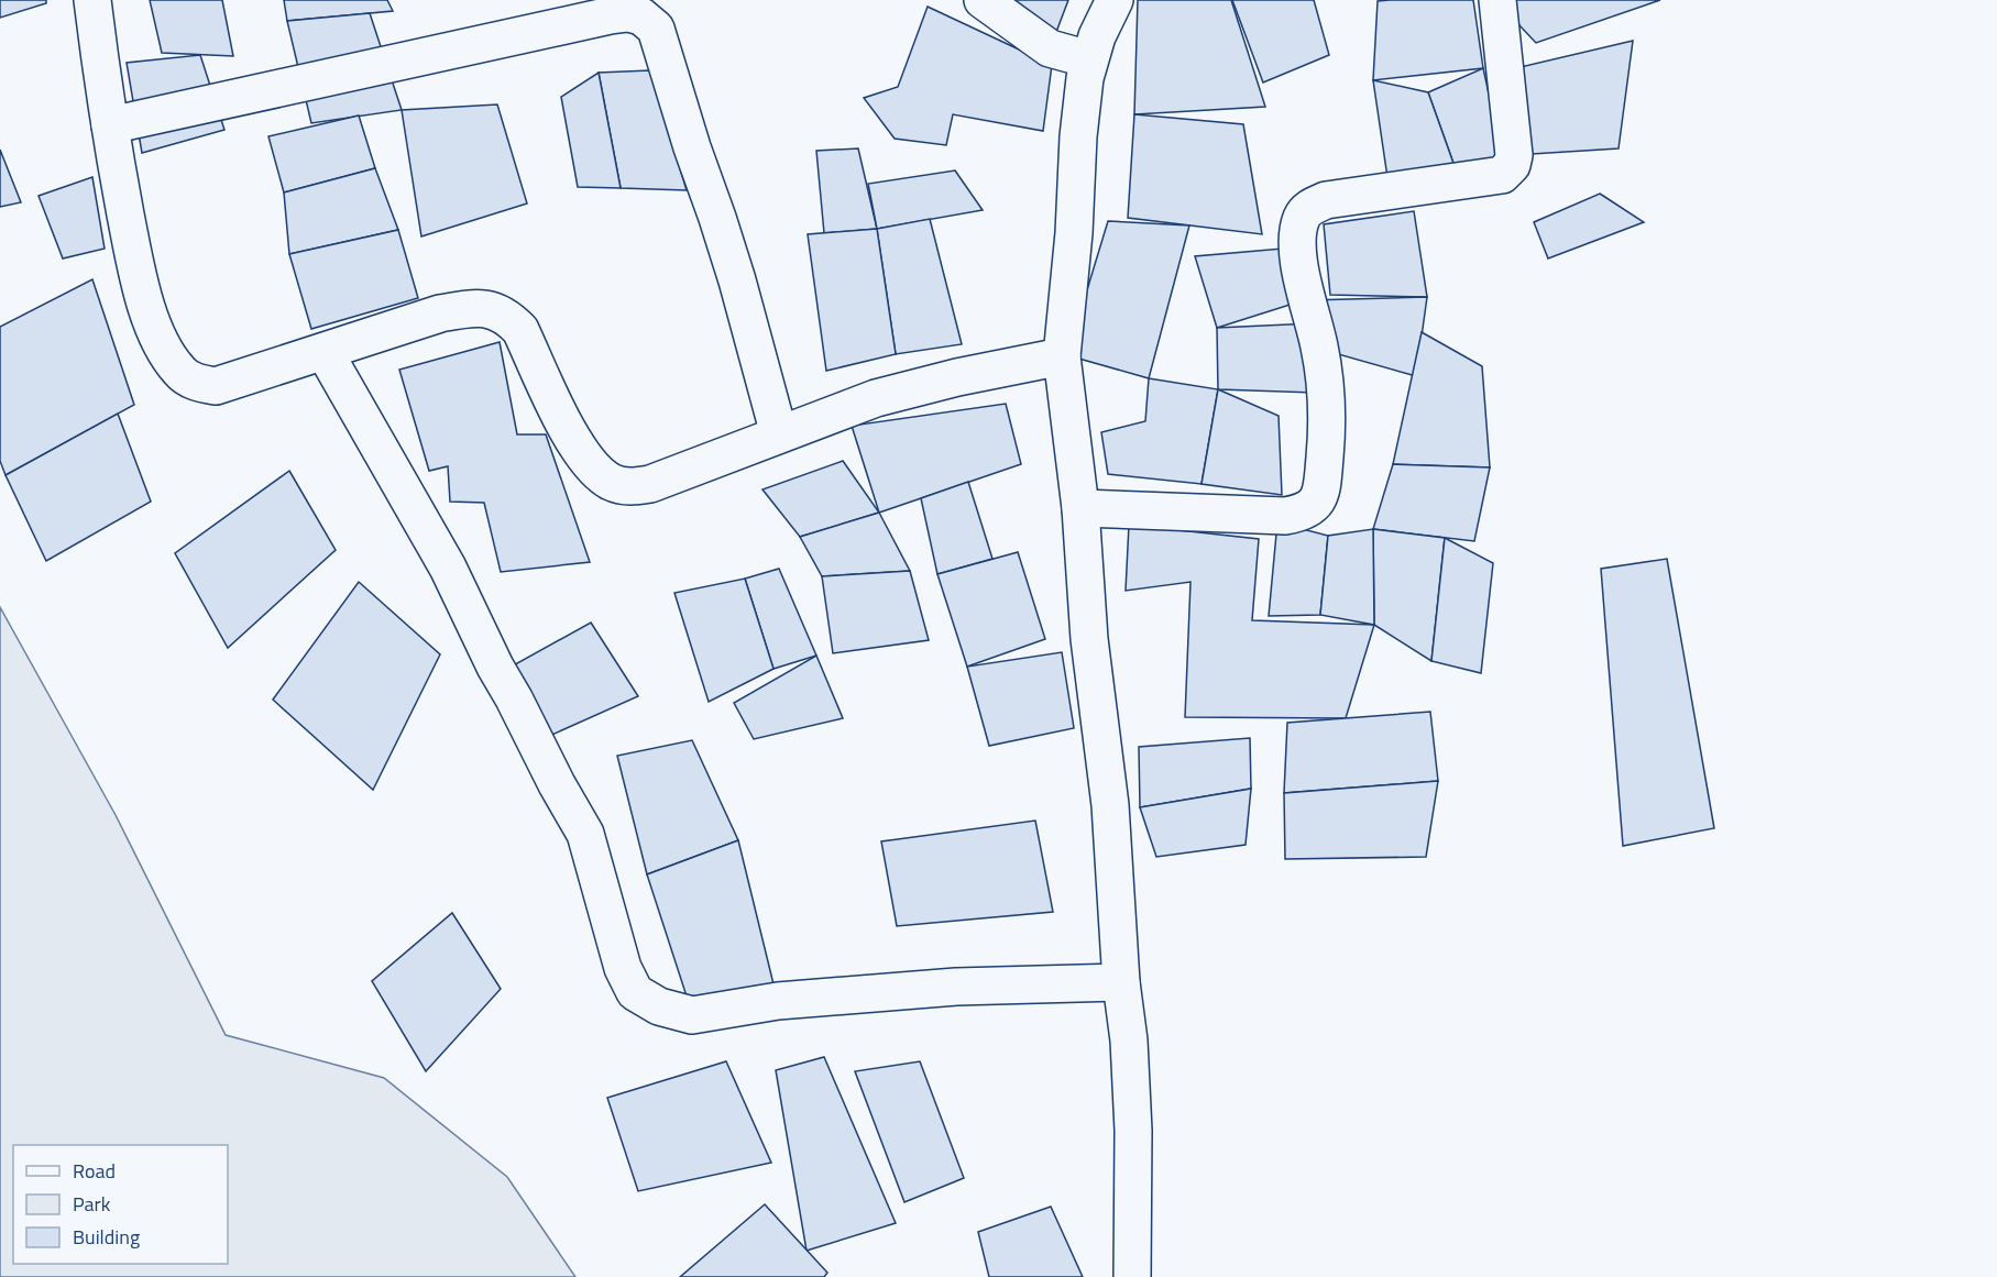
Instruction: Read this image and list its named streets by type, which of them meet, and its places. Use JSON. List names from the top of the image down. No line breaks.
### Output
{"legend":["Road","Park","Building"]}
